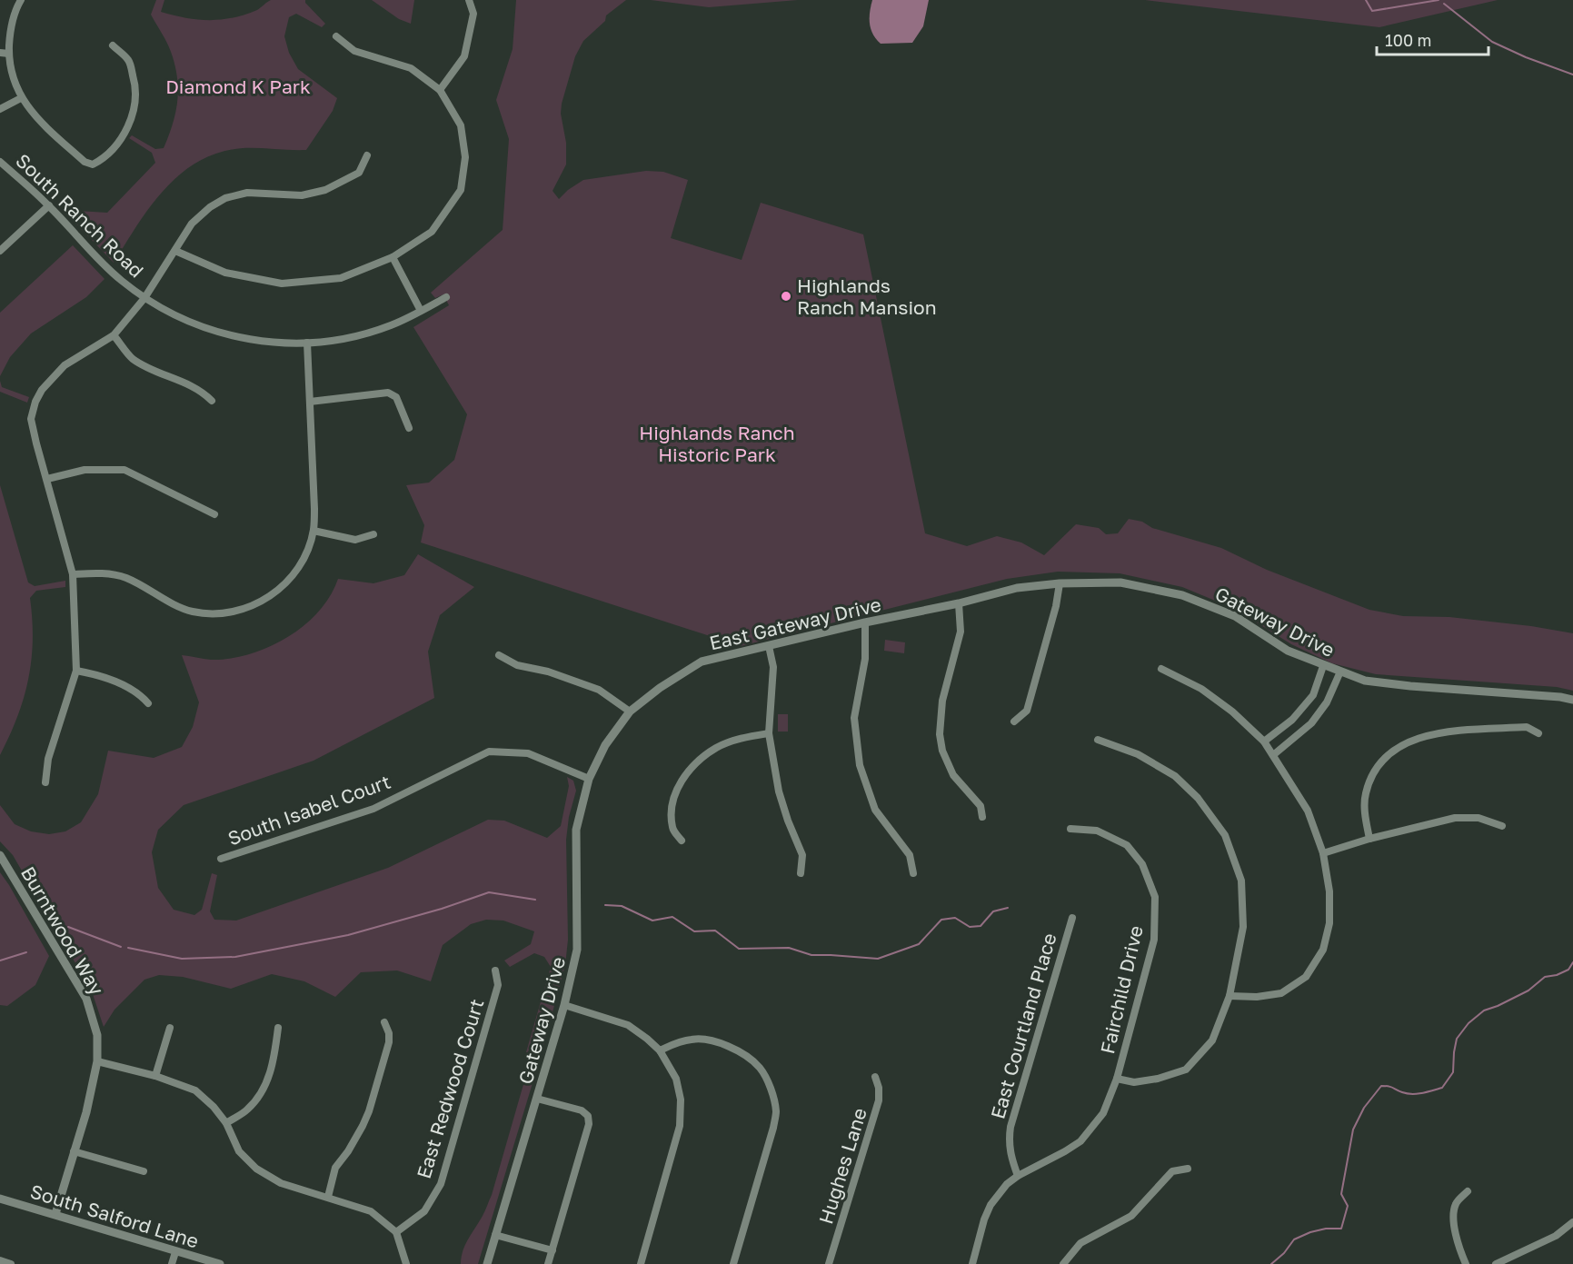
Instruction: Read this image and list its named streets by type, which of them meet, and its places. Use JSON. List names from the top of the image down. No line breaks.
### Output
{"streets":{"street":["South Ranch Road","Gateway Drive","East Gateway Drive","South Isabel Court","Burntwood Way","Fairchild Drive","East Courtland Place","East Redwood Court","Hughes Lane","South Salford Lane"]},"crossings":[["Gateway Drive","East Gateway Drive"],["Gateway Drive","South Isabel Court"],["East Gateway Drive","South Isabel Court"],["Burntwood Way","South Salford Lane"],["Fairchild Drive","East Courtland Place"]],"parks":["Diamond K Park","Highlands Ranch Historic Park"],"places":["Highlands Ranch Mansion"],"scale_bar":"100 m"}
